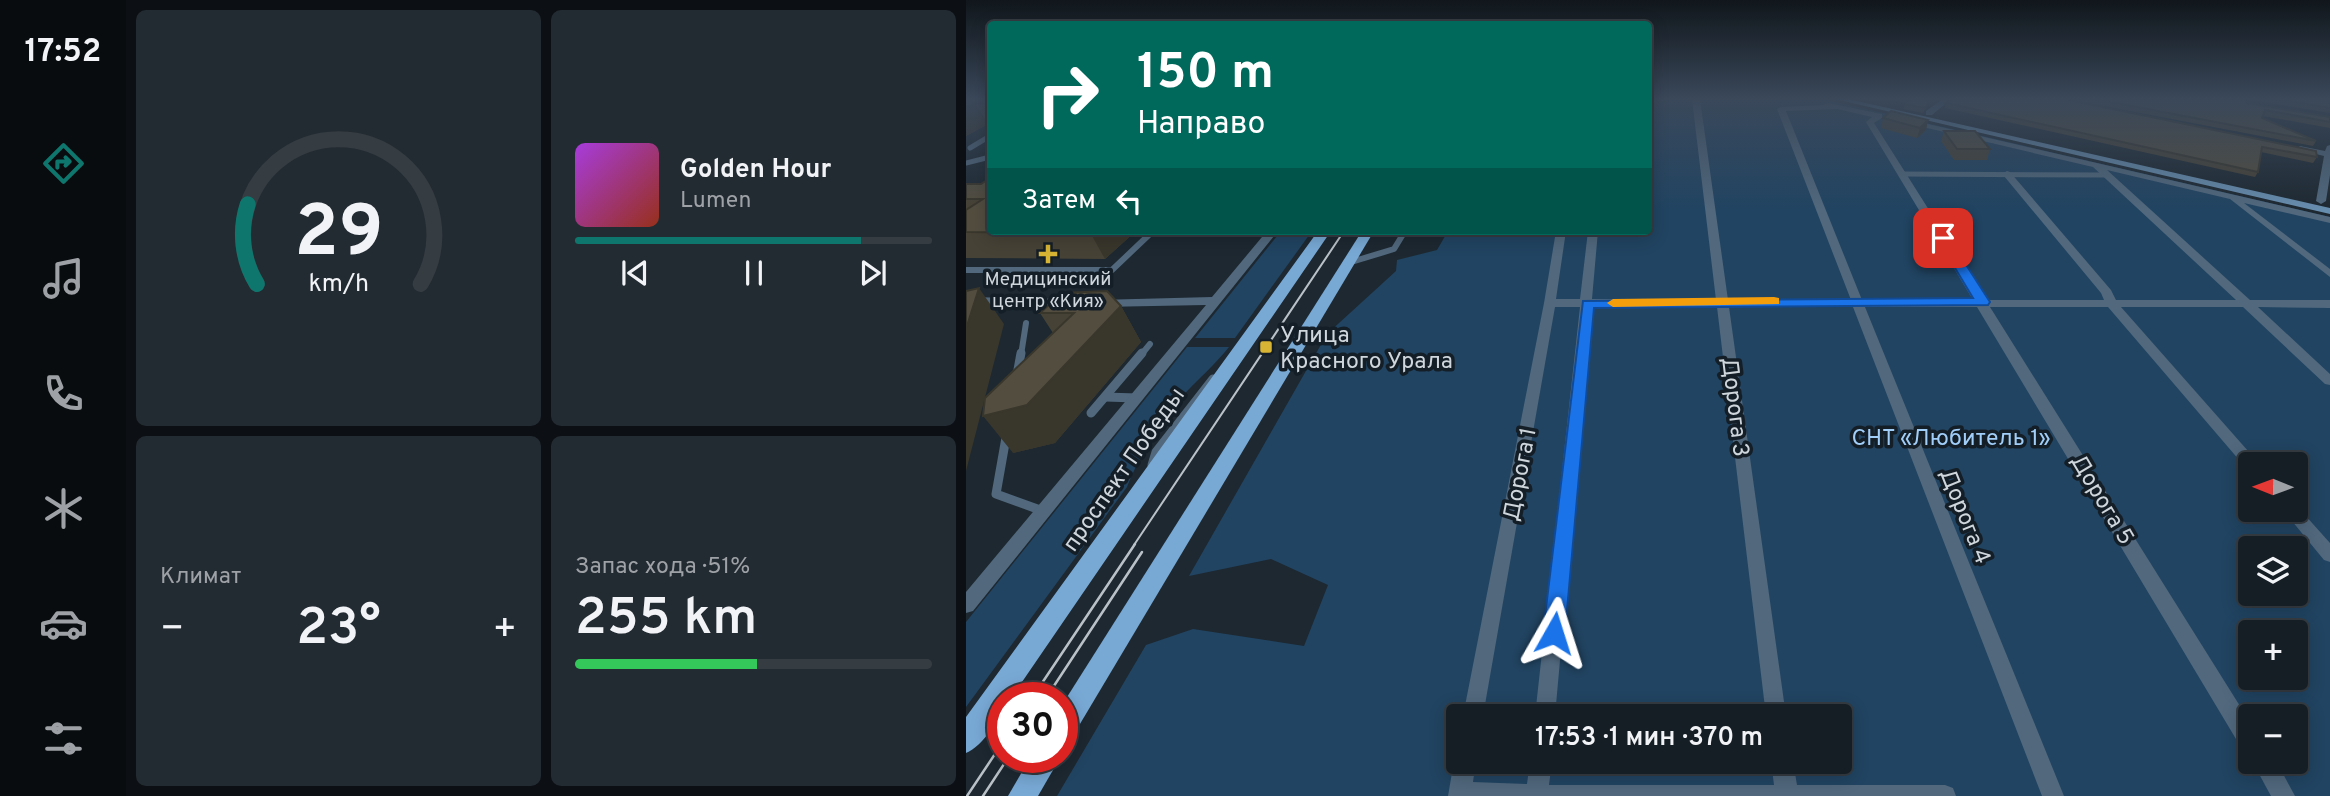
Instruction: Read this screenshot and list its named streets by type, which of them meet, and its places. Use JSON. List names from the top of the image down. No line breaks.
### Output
{"streets":{"main road":["проспект Победы"],"street":["Дорога 3","Дорога 1","Дорога 5","Дорога 4"]},"parks":["СНТ «Любитель 1»"],"places":{"health":["Медицинский центр «Кия»"],"transit":["Улица Красного Урала"]},"north":"left","page":{"tabs":"17:52","turn":["150 m","Направо"],"song":["Golden Hour","Lumen"],"then":"Затем","tile":["Климат",["Запас хода · 51%","255 km"]],"map_buttons":["+","−"],"heat":["−","23°","+"],"limit":"30","trip":"17:53 · 1 мин · 370 m","gauge":["29","km/h"]}}
